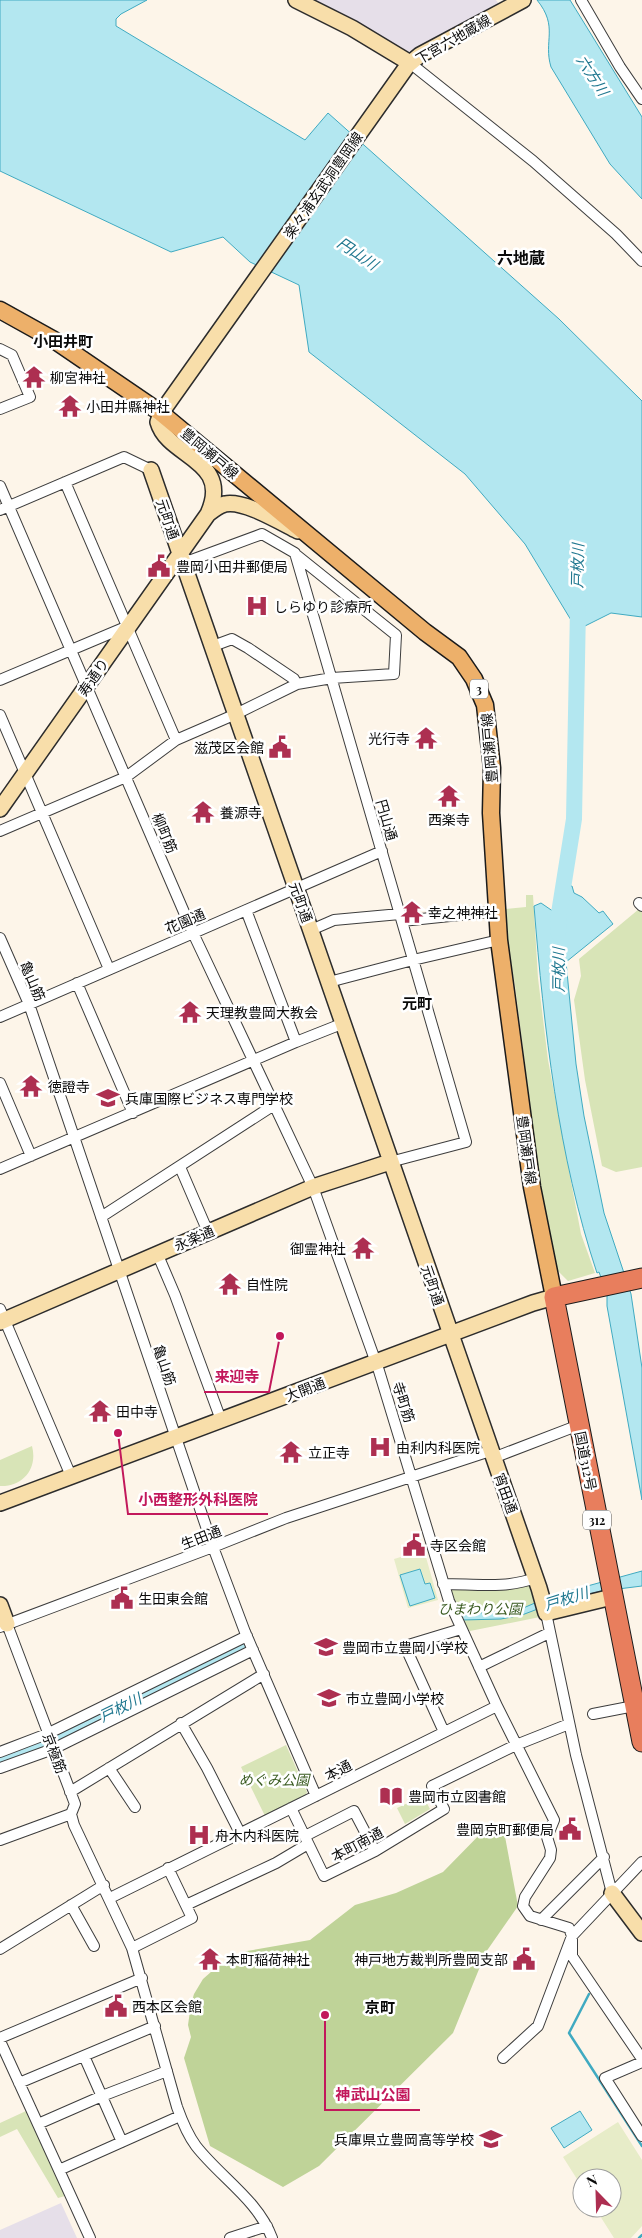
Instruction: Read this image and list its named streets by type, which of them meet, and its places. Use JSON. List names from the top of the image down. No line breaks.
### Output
{"streets":{"highway":["国道312号","312"],"main road":["豊岡瀬戸線","3"],"street":["下宮六地蔵線","楽々浦玄武洞豊岡線","元町通","寿通り","円山通","柳町筋","花園通","亀山筋","永楽通","大開通","寺町筋","宵田通","生田通","京極筋","本通","本町南通"]},"crossings":[["下宮六地蔵線","楽々浦玄武洞豊岡線"],["楽々浦玄武洞豊岡線","豊岡瀬戸線"],["豊岡瀬戸線","大開通"],["豊岡瀬戸線","国道312号"],["元町通","寿通り"],["元町通","円山通"],["元町通","花園通"],["元町通","永楽通"],["元町通","大開通"],["元町通","宵田通"],["寿通り","柳町筋"],["円山通","花園通"],["円山通","永楽通"],["柳町筋","花園通"],["柳町筋","永楽通"],["柳町筋","寺町筋"],["花園通","亀山筋"],["亀山筋","永楽通"],["亀山筋","大開通"],["亀山筋","生田通"],["亀山筋","本通"],["永楽通","寺町筋"],["大開通","寺町筋"],["大開通","国道312号"],["大開通","宵田通"],["寺町筋","生田通"],["寺町筋","本通"],["寺町筋","本町南通"],["国道312号","生田通"],["宵田通","生田通"],["生田通","京極筋"],["京極筋","本通"]],"districts":["六地蔵","小田井町","元町","京町"],"water":["六方川","円山川","戸枚川"],"parks":["ひまわり公園","めぐみ公園"],"places":{"temple":["柳宮神社","小田井縣神社","光行寺","西楽寺","養源寺","幸之神神社","天理教豊岡大教会","徳證寺","御霊神社","自性院","田中寺","立正寺","本町稲荷神社"],"public building":["豊岡小田井郵便局","滋茂区会館","寺区会館","生田東会館","豊岡京町郵便局","神戸地方裁判所豊岡支部","西本区会館"],"hospital":["しらゆり診療所","由利内科医院","舟木内科医院"],"school or university":["兵庫国際ビジネス専門学校","豊岡市立豊岡小学校","市立豊岡小学校","兵庫県立豊岡高等学校"],"other":["来迎寺","小西整形外科医院","神武山公園"],"library":["豊岡市立図書館"]},"north":"top left"}
